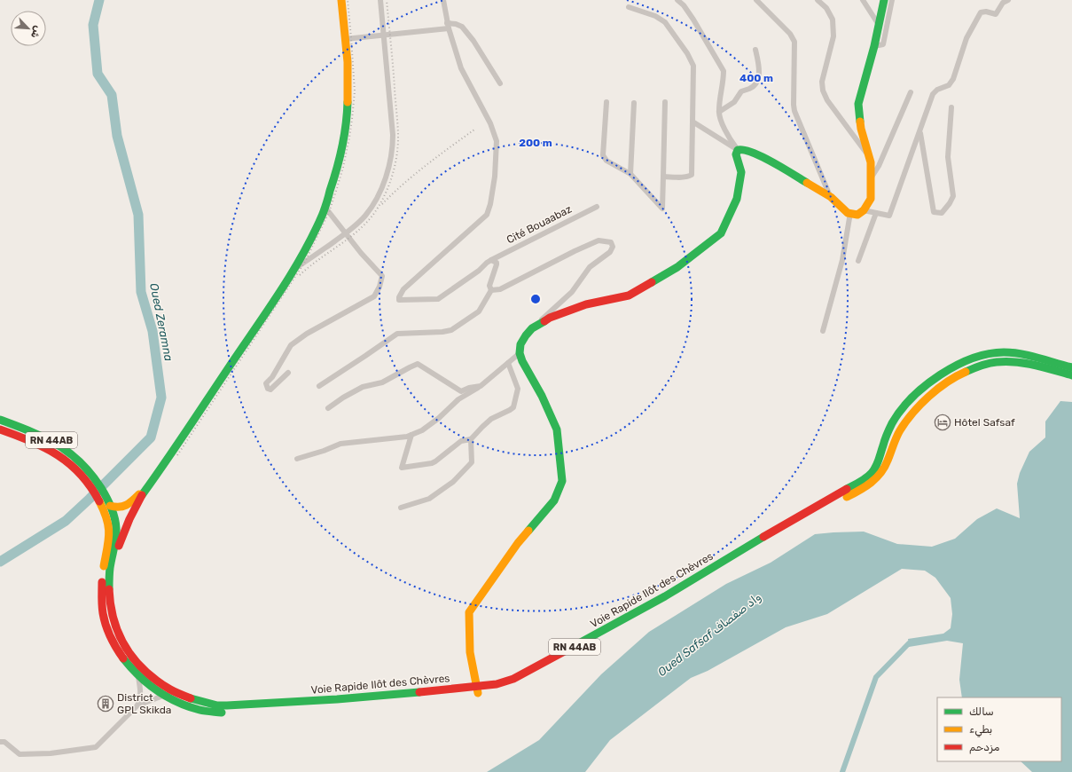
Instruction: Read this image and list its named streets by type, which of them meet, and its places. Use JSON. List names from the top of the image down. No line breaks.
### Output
{"streets":{"main road":["RN 44AB","Voie Rapide Ilôt des Chèvres"],"street":["Cité Bouaabaz"]},"crossings":[["RN 44AB","Voie Rapide Ilôt des Chèvres"]],"water":["Oued Zeramna","Oued Safsaf واد صفصاف"],"places":{"hotel":["Hôtel Safsaf"],"building":["District GPL Skikda"]},"legend":["سالك","بطيء","مزدحم"],"north":"bottom right","rings":["400 m","200 m"]}
